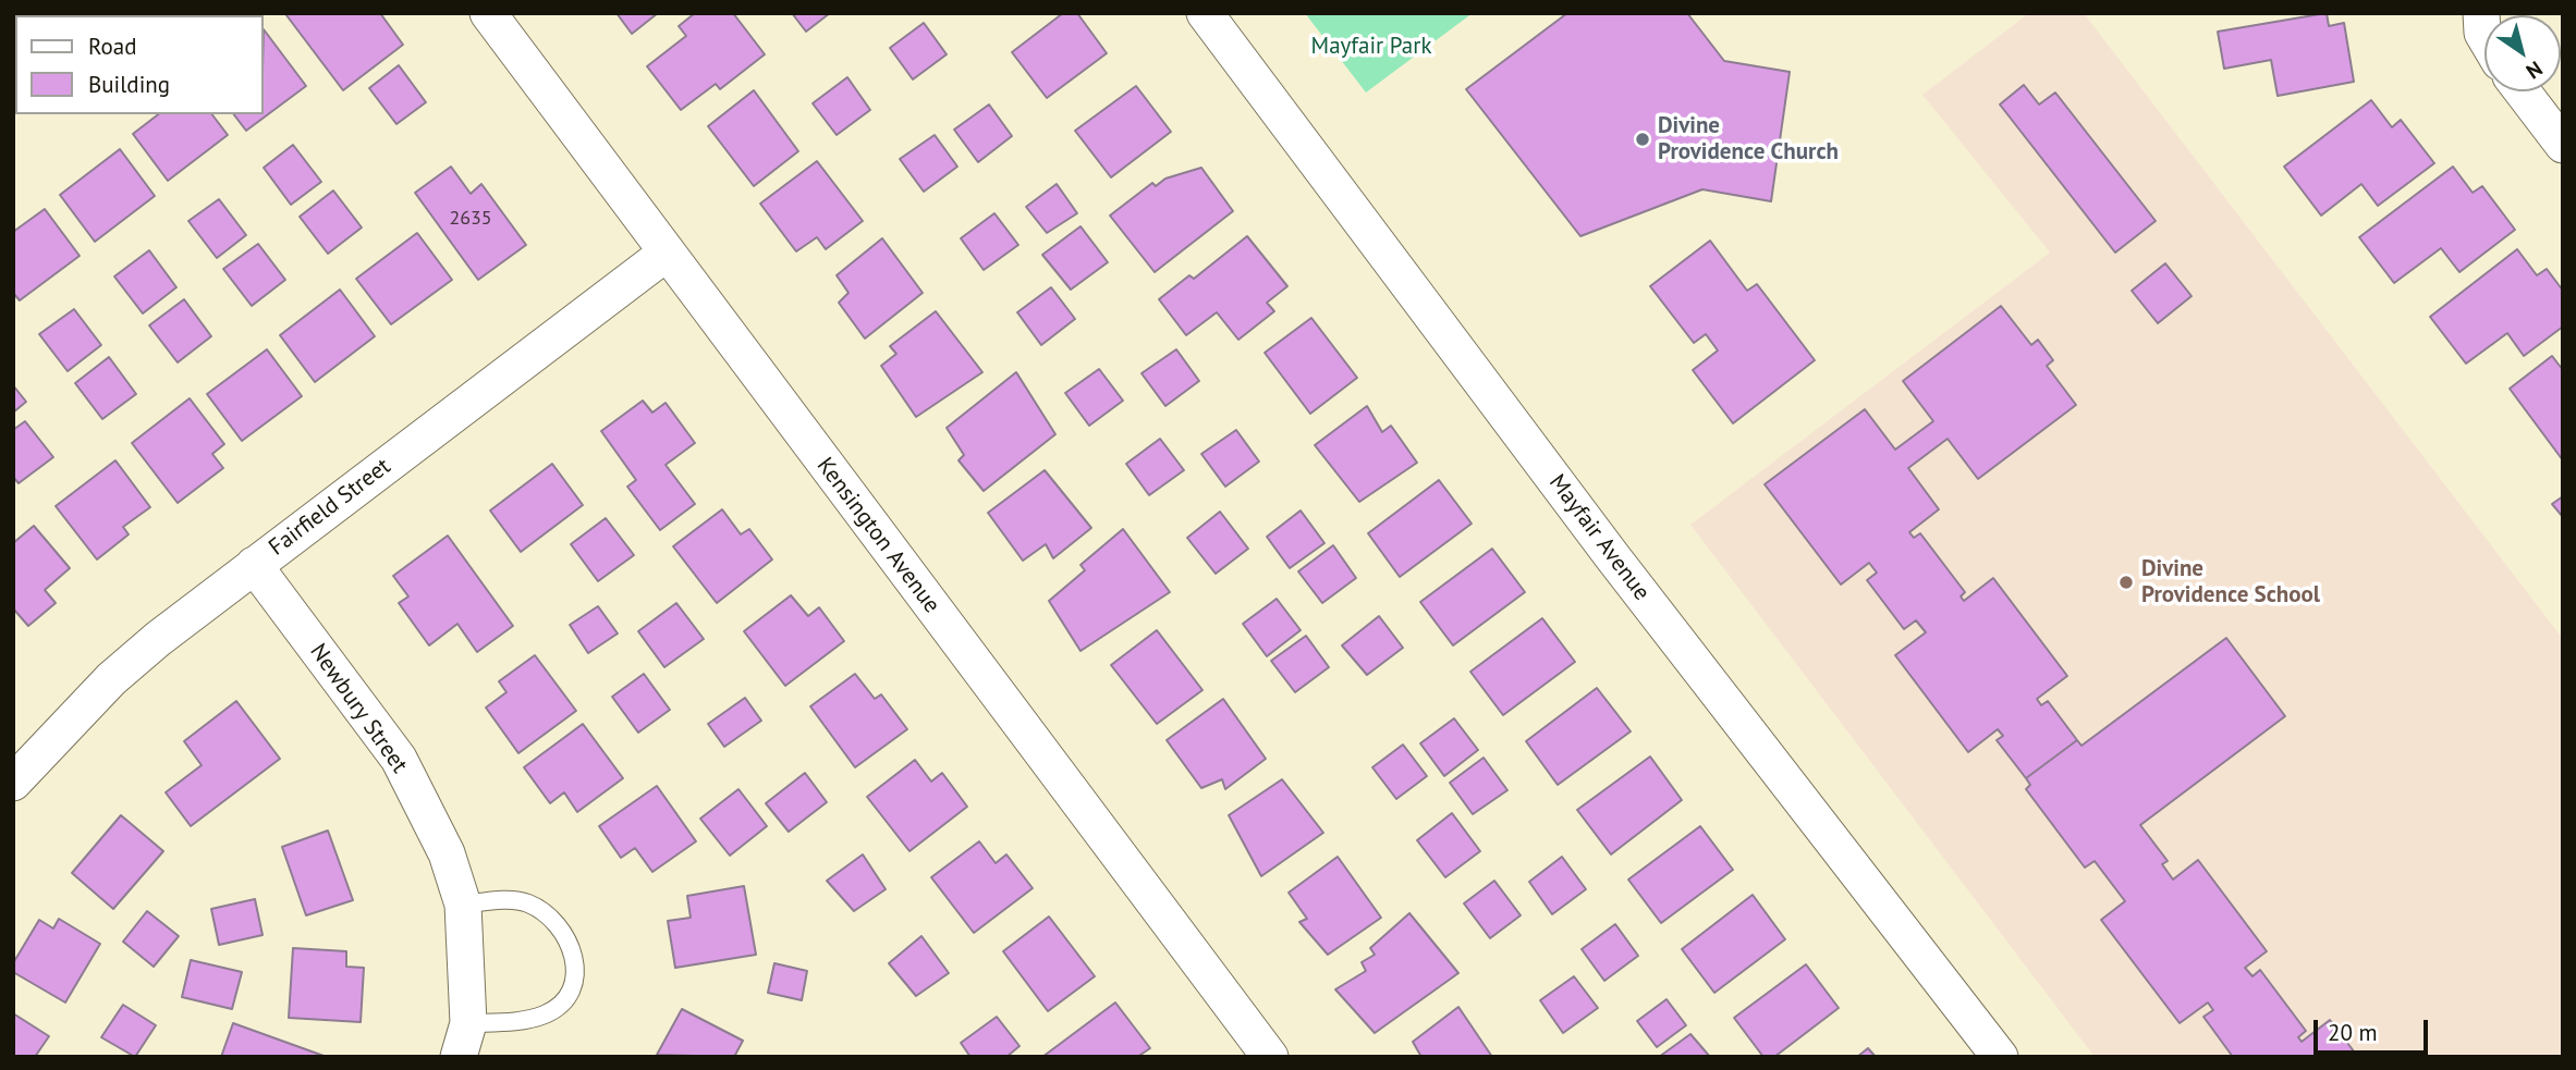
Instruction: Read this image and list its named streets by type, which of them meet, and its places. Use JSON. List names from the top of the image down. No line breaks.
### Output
{"streets":{"street":["Fairfield Street","Kensington Avenue","Mayfair Avenue","Newbury Street"]},"crossings":[["Fairfield Street","Kensington Avenue"],["Fairfield Street","Newbury Street"]],"parks":["Mayfair Park"],"places":["Divine Providence Church","Divine Providence School"],"house_numbers":["2635"],"legend":["Road","Building"],"scale_bar":"20 m","north":"bottom right"}
